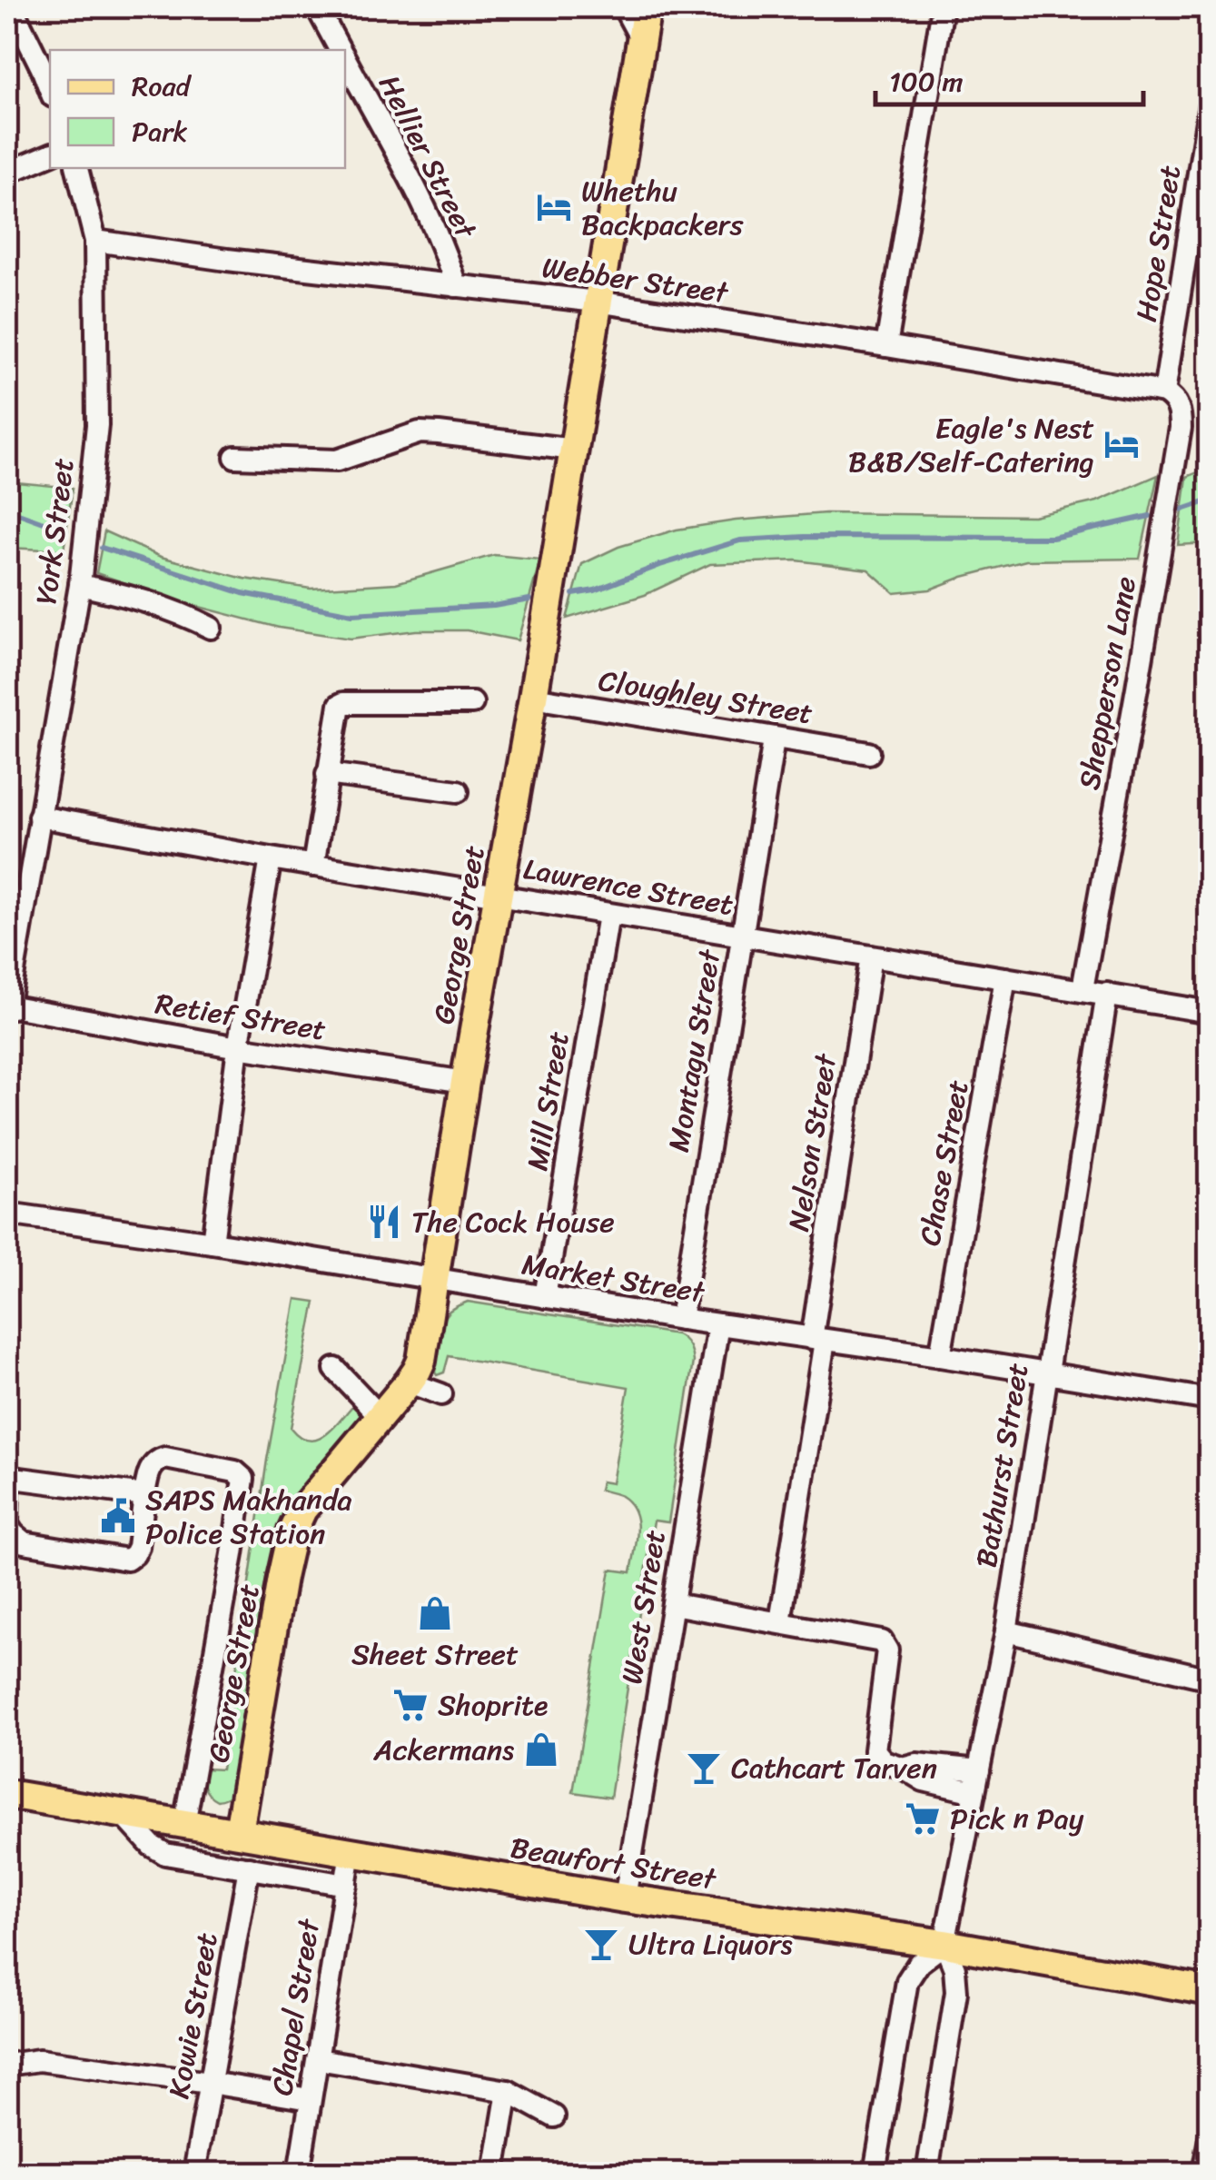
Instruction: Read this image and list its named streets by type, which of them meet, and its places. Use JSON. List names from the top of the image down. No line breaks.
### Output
{"streets":{"main road":["George Street","Beaufort Street"],"street":["Hellier Street","Hope Street","Webber Street","York Street","Shepperson Lane","Cloughley Street","Lawrence Street","Retief Street","Montagu Street","Mill Street","Nelson Street","Chase Street","Market Street","Bathurst Street","West Street","Chapel Street","Kowie Street"]},"crossings":[["Hellier Street","Webber Street"],["Hope Street","Webber Street"],["Hope Street","Shepperson Lane"],["Webber Street","York Street"],["Webber Street","Shepperson Lane"],["Webber Street","George Street"],["York Street","Lawrence Street"],["York Street","Retief Street"],["Shepperson Lane","Lawrence Street"],["Cloughley Street","George Street"],["Cloughley Street","Montagu Street"],["Lawrence Street","George Street"],["Lawrence Street","Montagu Street"],["Lawrence Street","Mill Street"],["Lawrence Street","Nelson Street"],["Lawrence Street","Chase Street"],["Lawrence Street","Bathurst Street"],["George Street","Retief Street"],["George Street","Market Street"],["George Street","Beaufort Street"],["Montagu Street","Market Street"],["Mill Street","Market Street"],["Nelson Street","Market Street"],["Chase Street","Market Street"],["Market Street","Bathurst Street"],["Market Street","West Street"],["Bathurst Street","Beaufort Street"],["West Street","Beaufort Street"],["Beaufort Street","Chapel Street"]],"places":{"hotel":["Whethu Backpackers","Eagle's Nest B&B/Self-Catering"],"restaurant":["The Cock House"],"public building":["SAPS Makhanda Police Station"],"shop":["Sheet Street","Ackermans"],"supermarket":["Shoprite","Pick n Pay"],"bar":["Cathcart Tarven","Ultra Liquors"]},"legend":["Road","Park"],"scale_bar":"100 m"}
